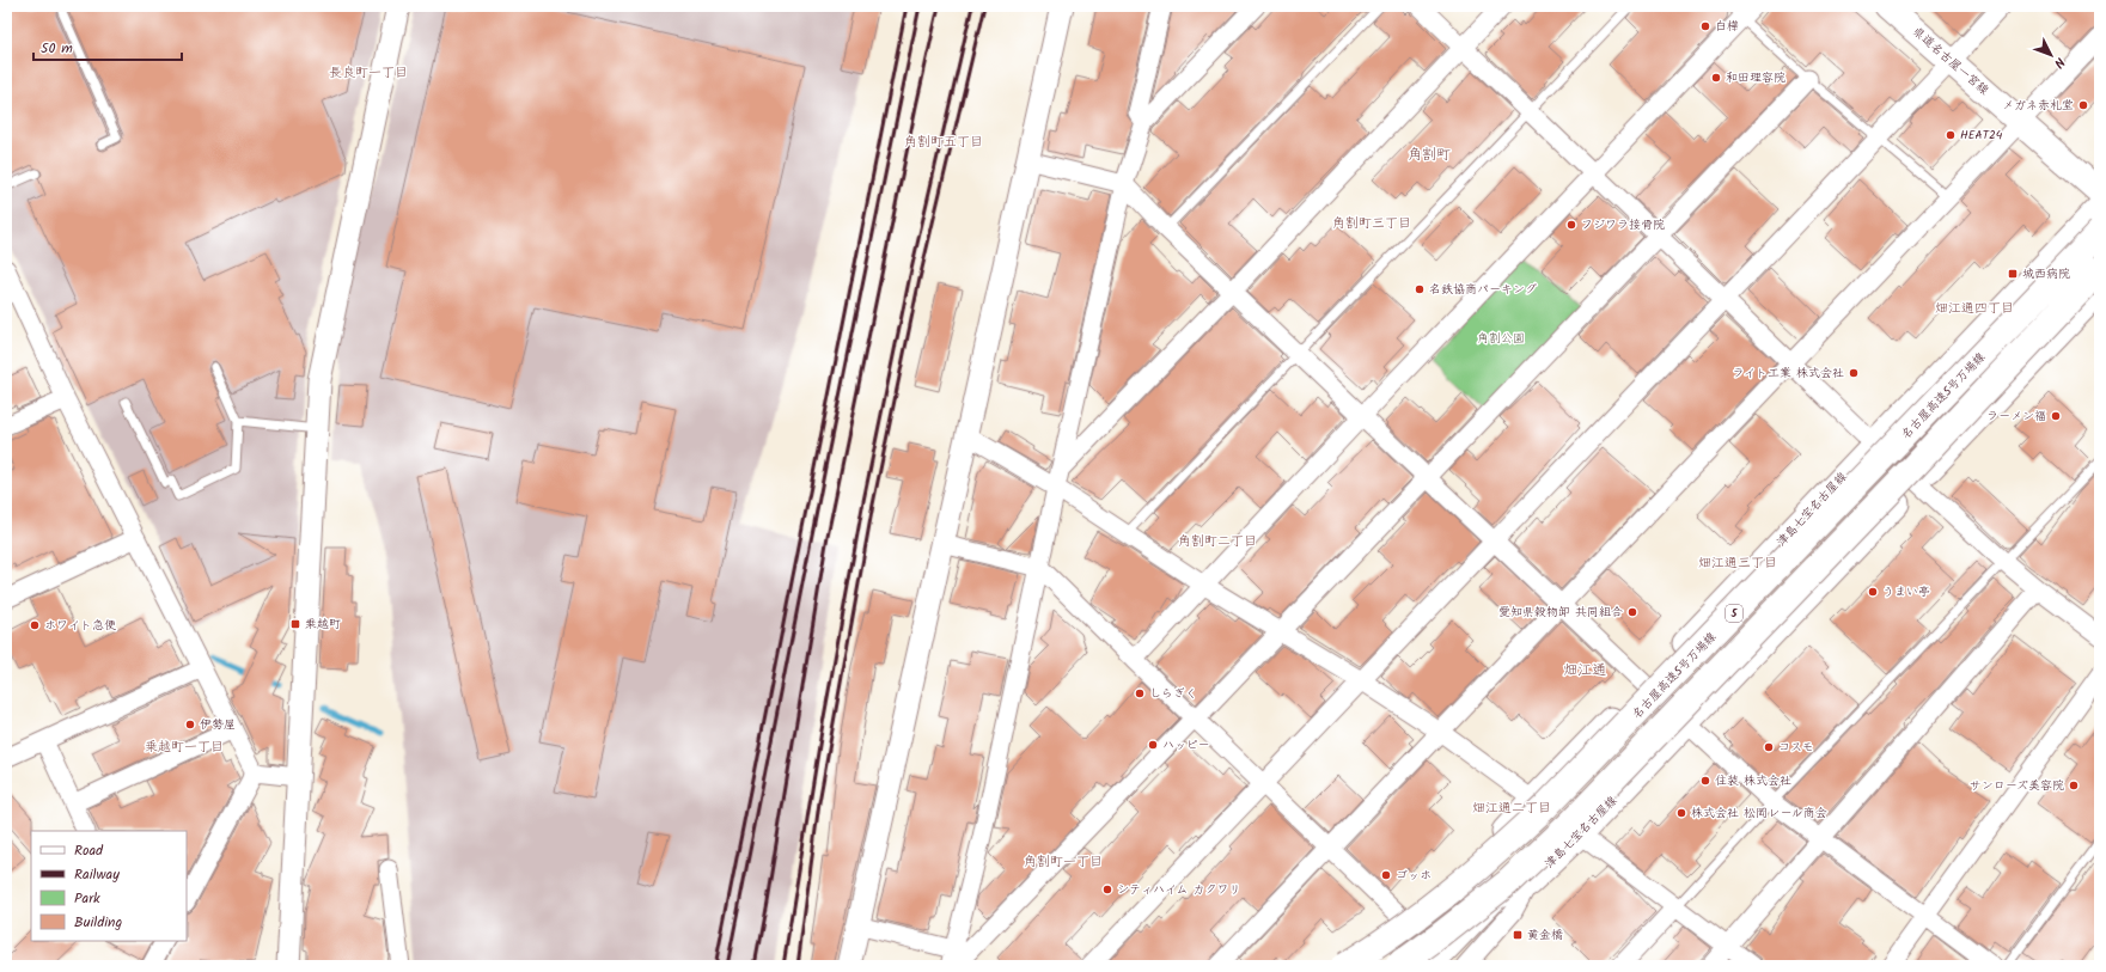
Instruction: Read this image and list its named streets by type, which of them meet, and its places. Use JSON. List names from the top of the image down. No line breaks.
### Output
{"streets":{"highway":["名古屋高速5号万場線","5"],"main road":["県道名古屋一宮線","津島七宝名古屋線"]},"crossings":[["津島七宝名古屋線","5"]],"districts":["長良町一丁目","角割町五丁目","角割町","角割町三丁目","畑江通四丁目","角割町二丁目","畑江通三丁目","畑江通","乗越町一丁目","畑江通二丁目","角割町一丁目"],"parks":["角割公園"],"places":{"other":["白樺","和田理容院","メガネ赤札堂","HEAT24","フジワラ接骨院","名鉄協商パーキング","ライト工業 株式会社","ラーメン福","うまい亭","愛知県穀物卸 共同組合","ホワイト急便","しらぎく","伊勢屋","ハッピー","コスモ","住装 株式会社","サンローズ美容院","株式会社 松岡レール商会","ゴッホ","シティハイム カクワリ"],"transit":["城西病院","乗越町","黄金橋"]},"legend":["Road","Railway","Park","Building"],"scale_bar":"50 m","north":"bottom right"}
